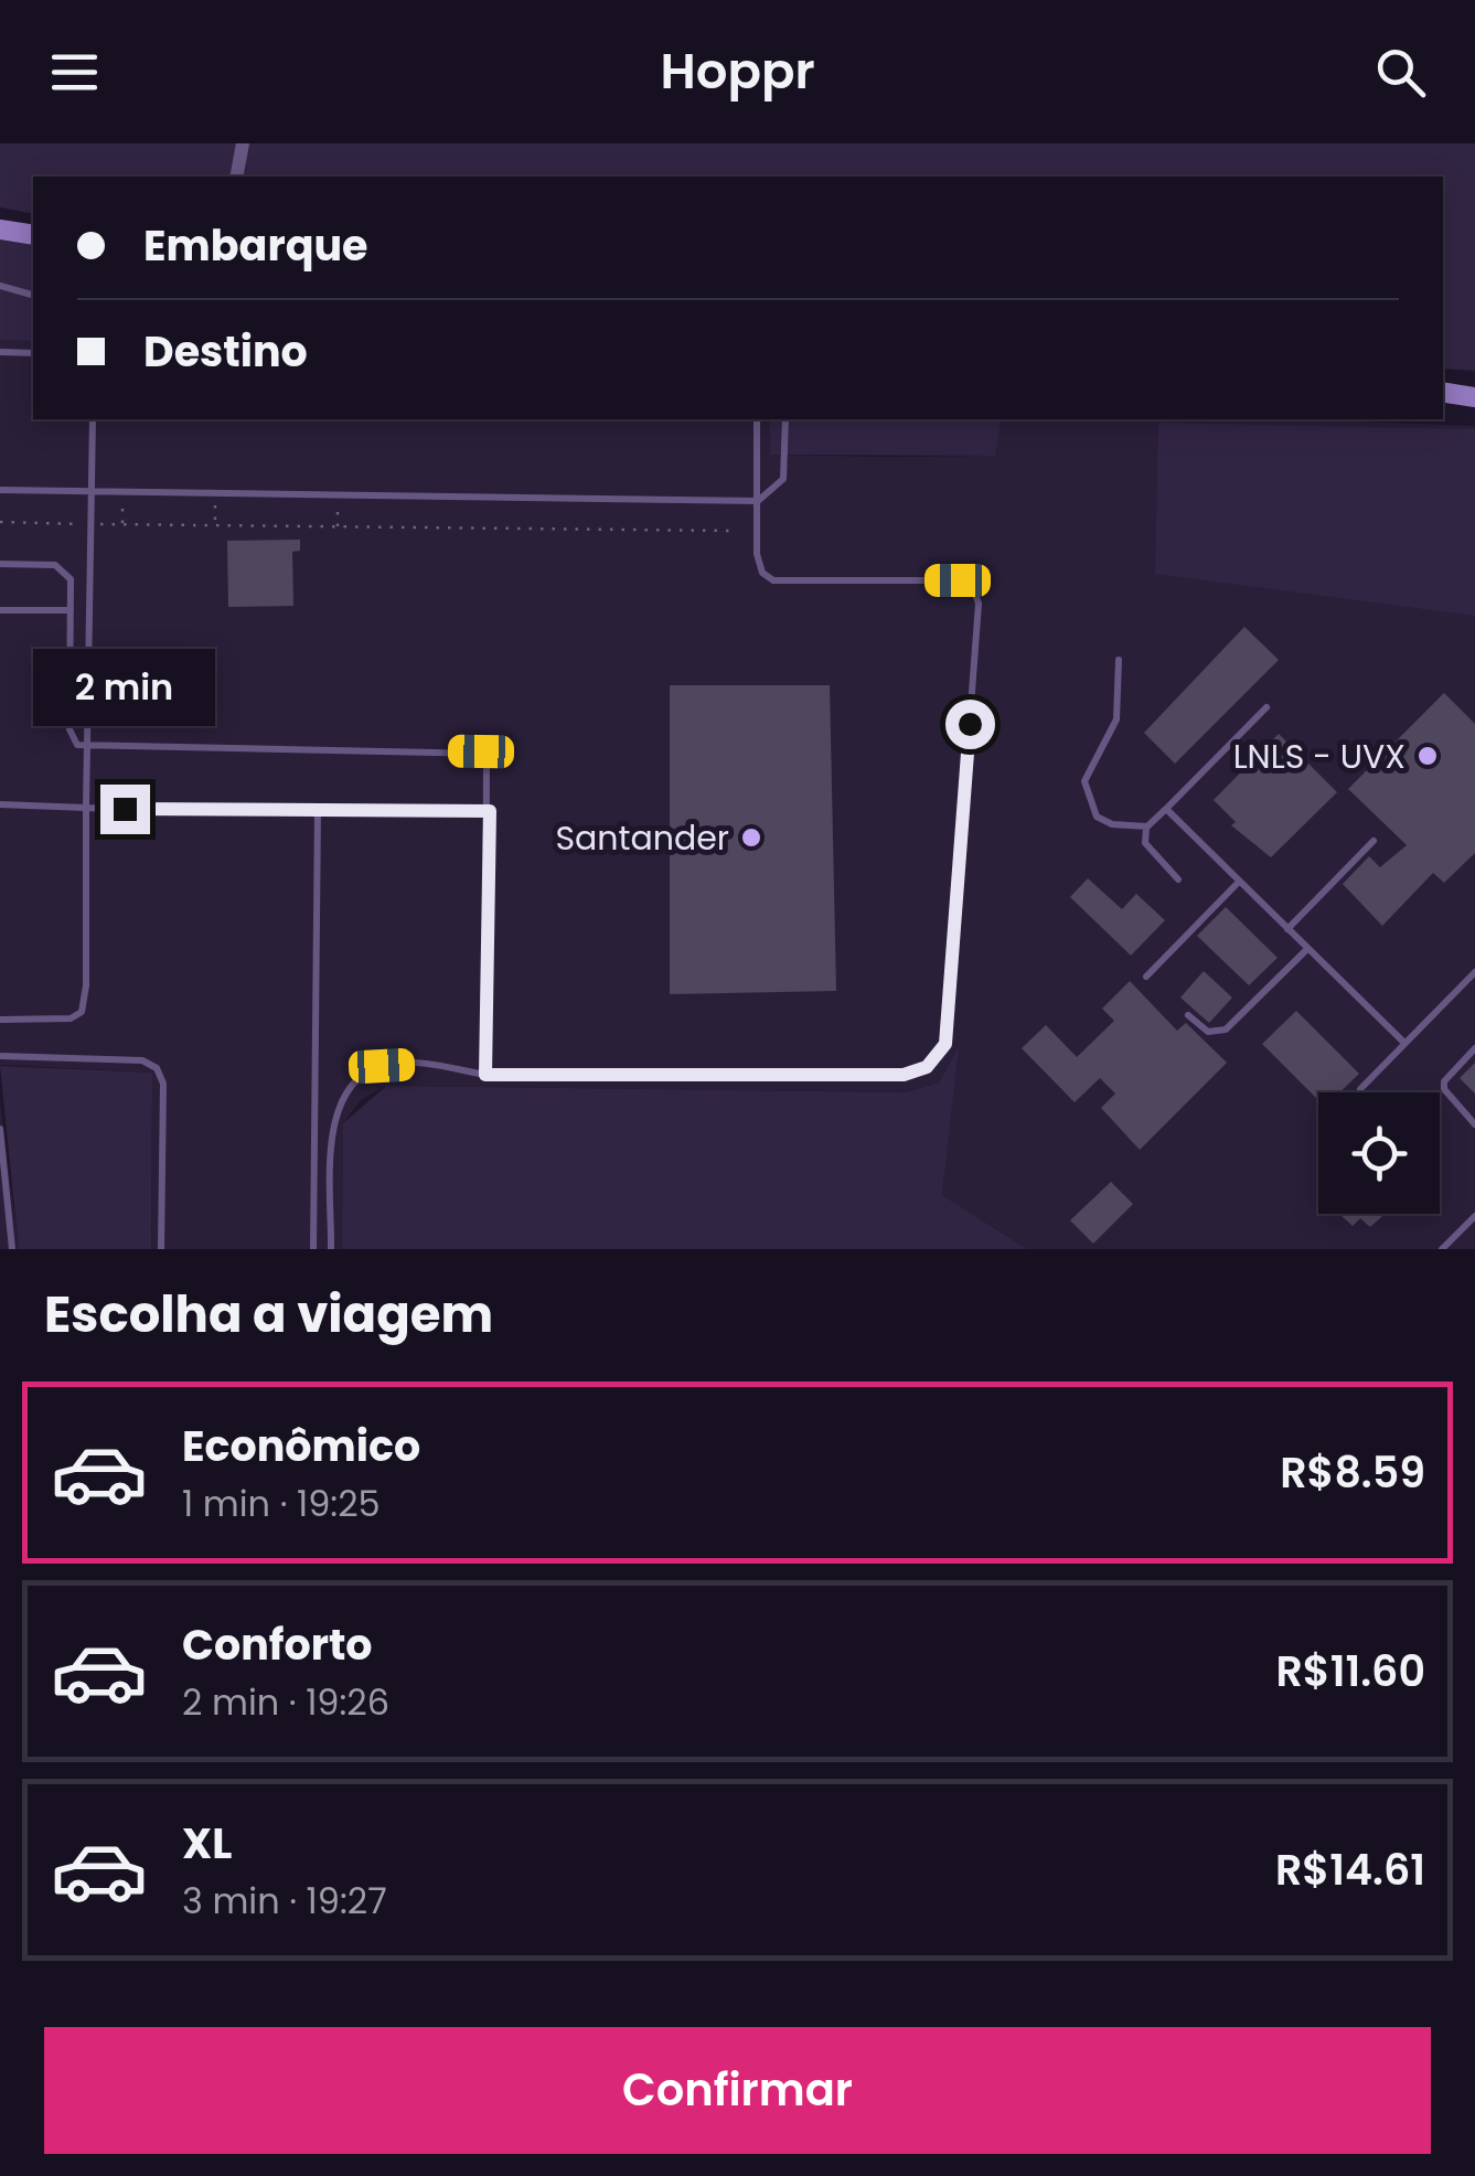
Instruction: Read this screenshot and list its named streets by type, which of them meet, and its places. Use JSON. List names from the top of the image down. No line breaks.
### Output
{"places":["LNLS - UVX","Santander"],"page":{"header":"Hoppr","banner":["Embarque","Destino"],"bubble":"2 min","heading":"Escolha a viagem","list":[{"name":"Econômico","note":"1 min · 19:25","value":"R$8.59"},{"name":"Conforto","note":"2 min · 19:26","value":"R$11.60"},{"name":"XL","note":"3 min · 19:27","value":"R$14.61"}],"buttons":"Confirmar"}}
